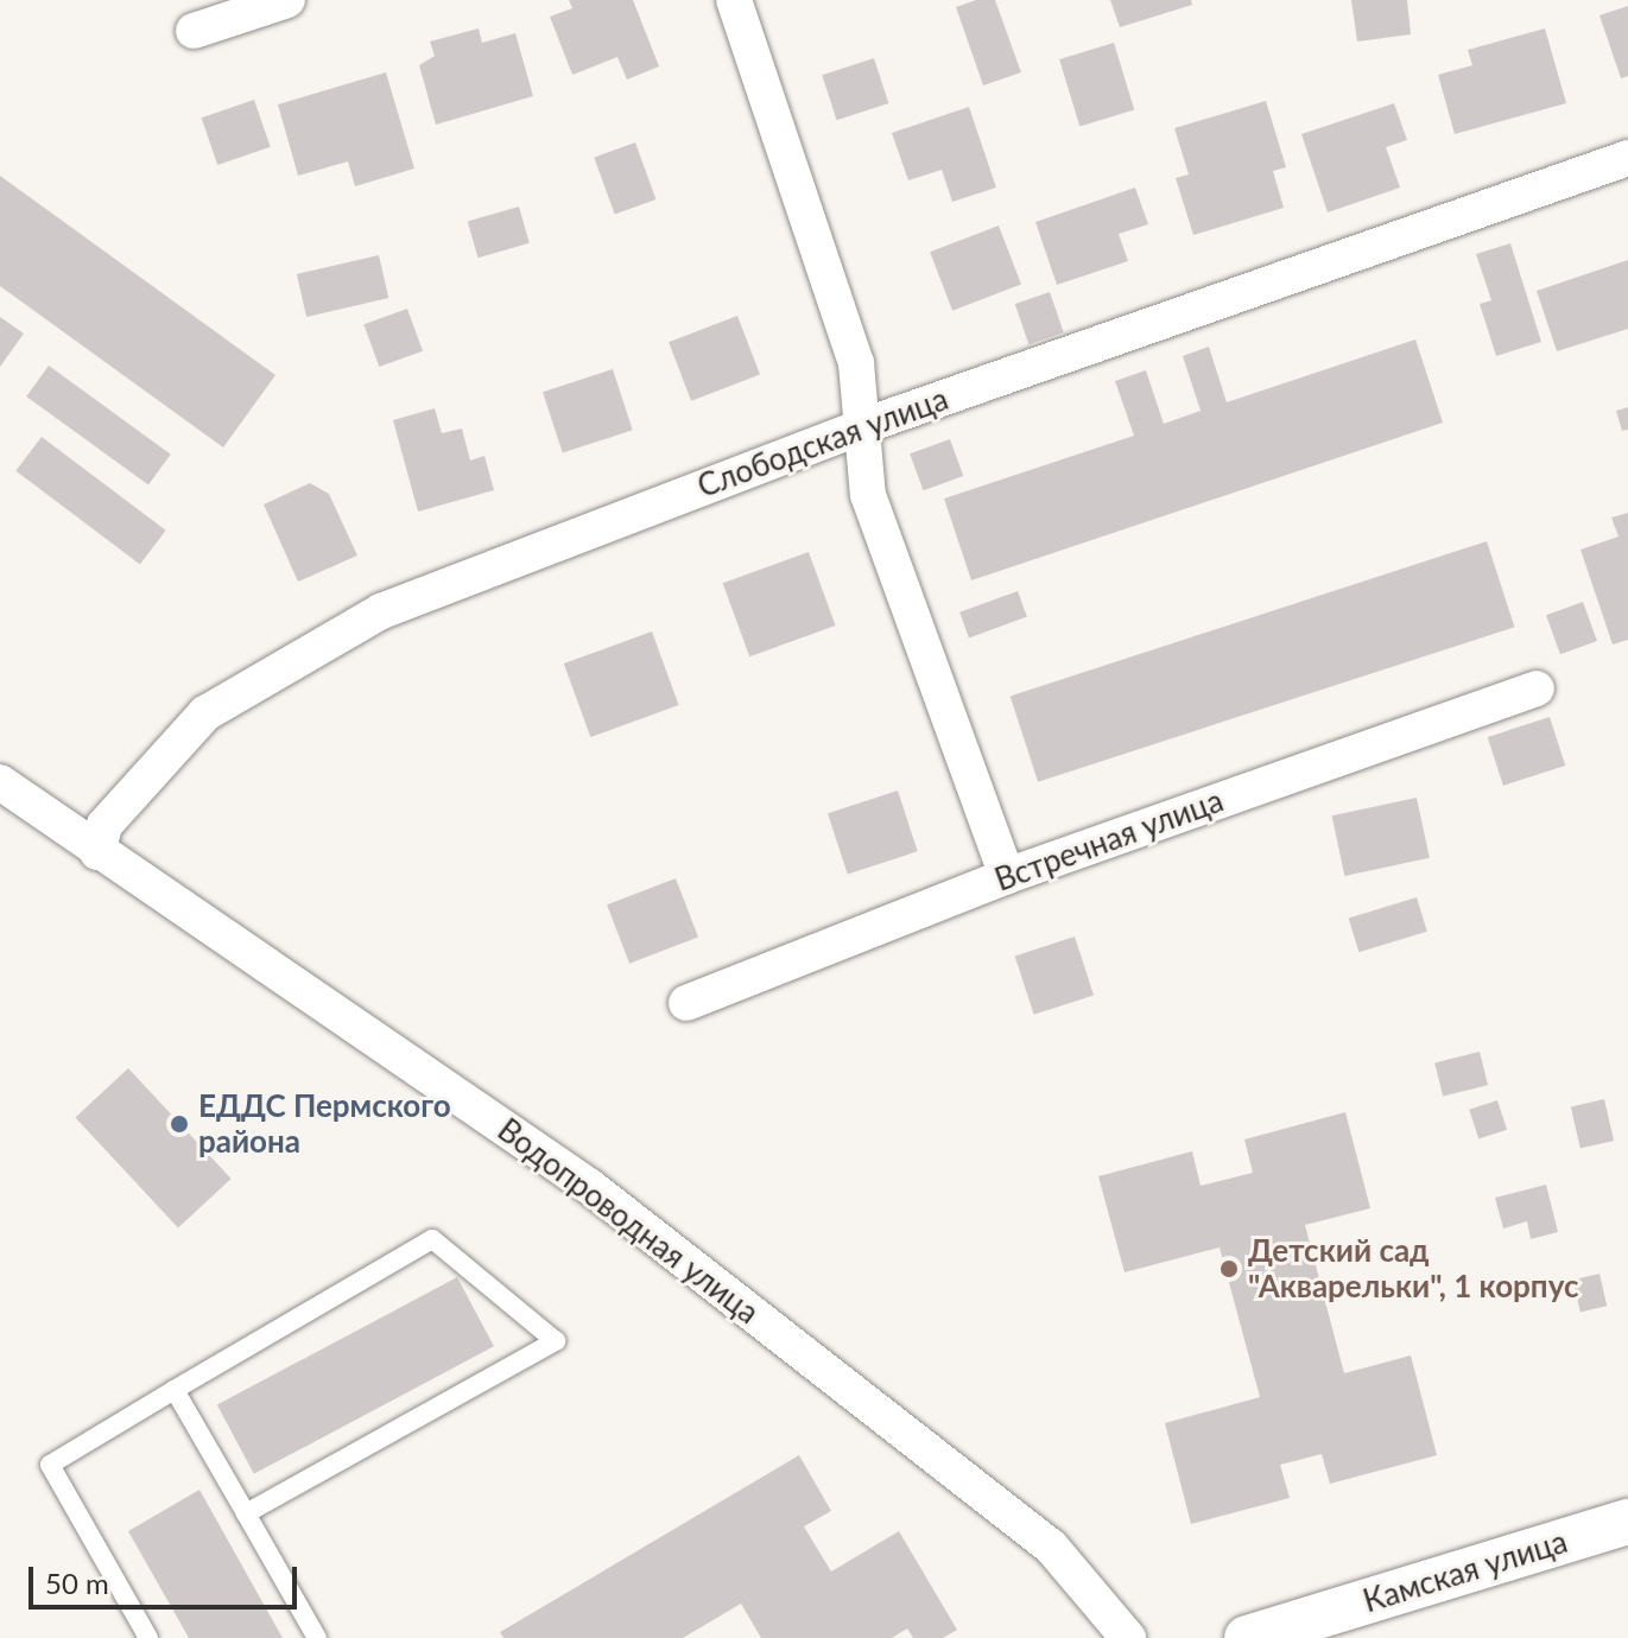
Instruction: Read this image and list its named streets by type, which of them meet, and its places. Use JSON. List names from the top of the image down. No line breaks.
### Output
{"streets":{"street":["Слободская улица","Встречная улица","Водопроводная улица","Камская улица"]},"crossings":[["Слободская улица","Водопроводная улица"]],"places":["ЕДДС Пермского района","Детский сад \"Акварельки\", 1 корпус"],"scale_bar":"50 m"}
